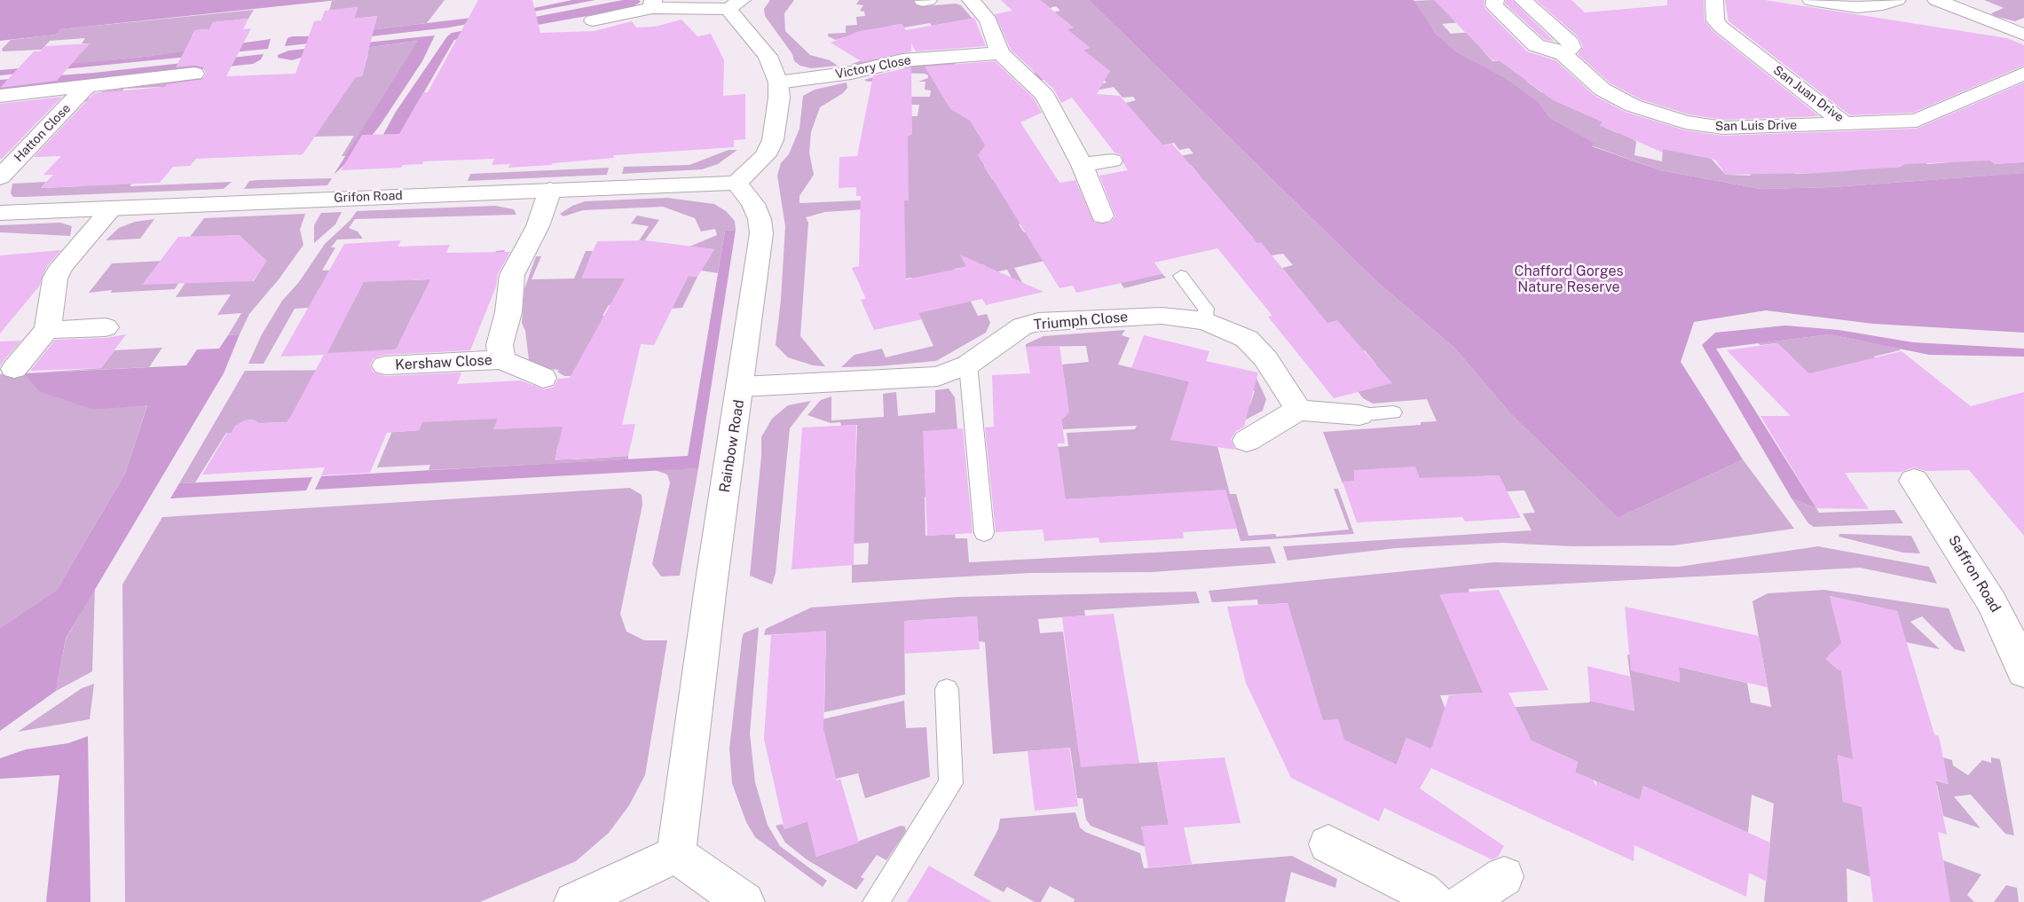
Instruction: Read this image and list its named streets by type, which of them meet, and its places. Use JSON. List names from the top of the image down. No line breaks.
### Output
{"streets":{"street":["Victory Close","San Juan Drive","San Luis Drive","Hatton Close","Grifon Road","Triumph Close","Kershaw Close","Rainbow Road","Saffron Road"]},"crossings":[["San Juan Drive","San Luis Drive"],["Grifon Road","Kershaw Close"],["Grifon Road","Rainbow Road"],["Triumph Close","Rainbow Road"]],"parks":["Chafford Gorges Nature Reserve"]}
